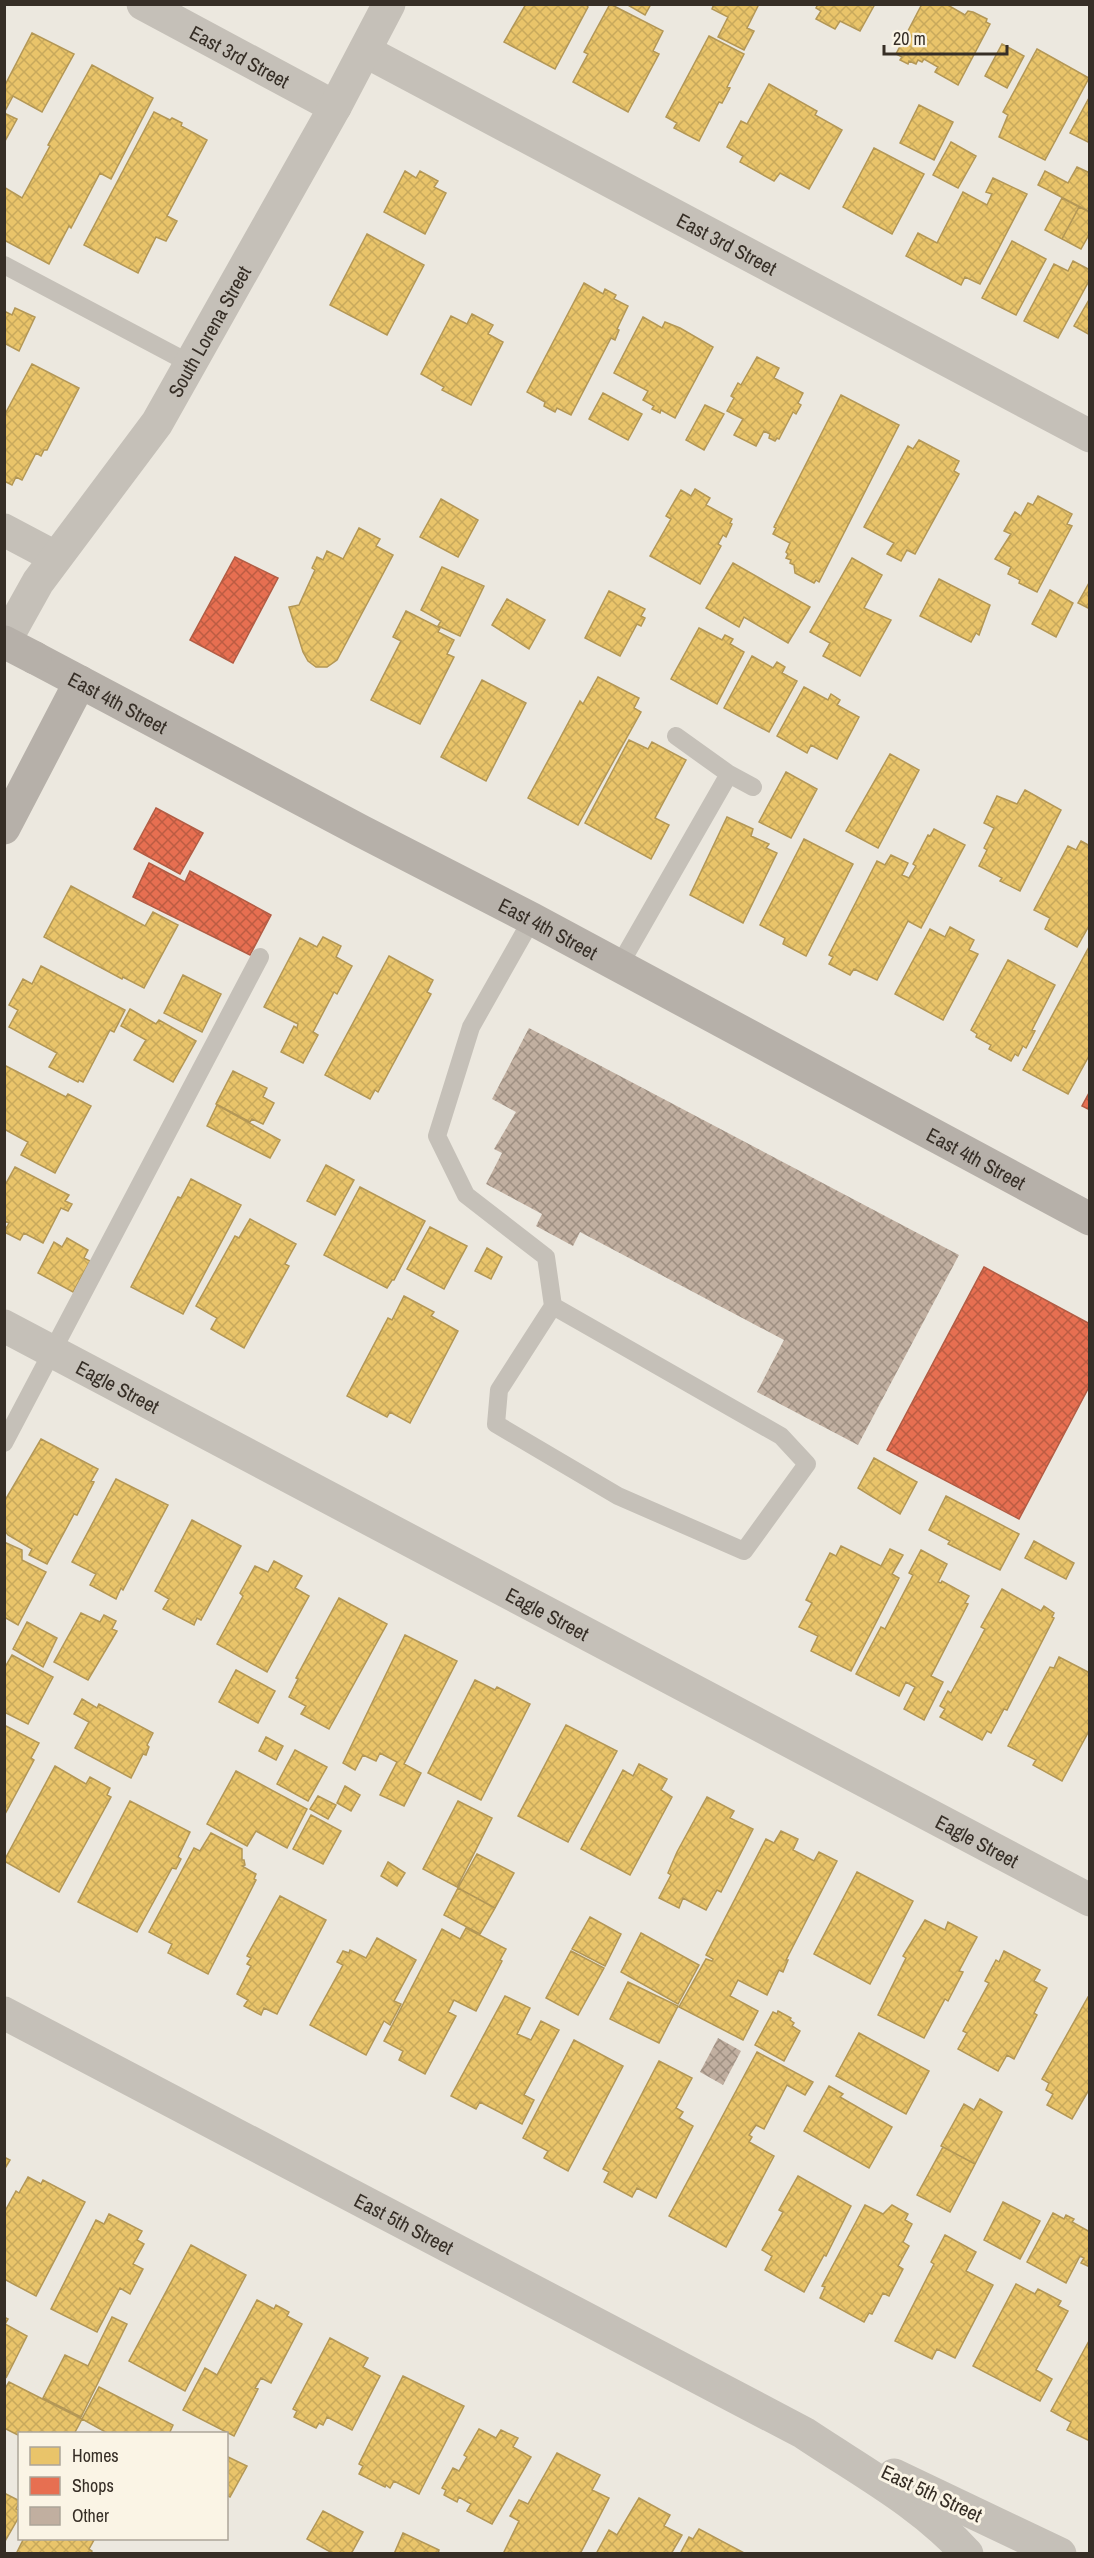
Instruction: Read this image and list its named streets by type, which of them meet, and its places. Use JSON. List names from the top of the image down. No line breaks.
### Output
{"streets":{"main road":["East 4th Street"],"street":["East 3rd Street","South Lorena Street","Eagle Street","East 5th Street"]},"crossings":[["East 3rd Street","South Lorena Street"],["South Lorena Street","East 4th Street"]],"legend":["Homes","Shops","Other"],"scale_bar":"20 m"}
